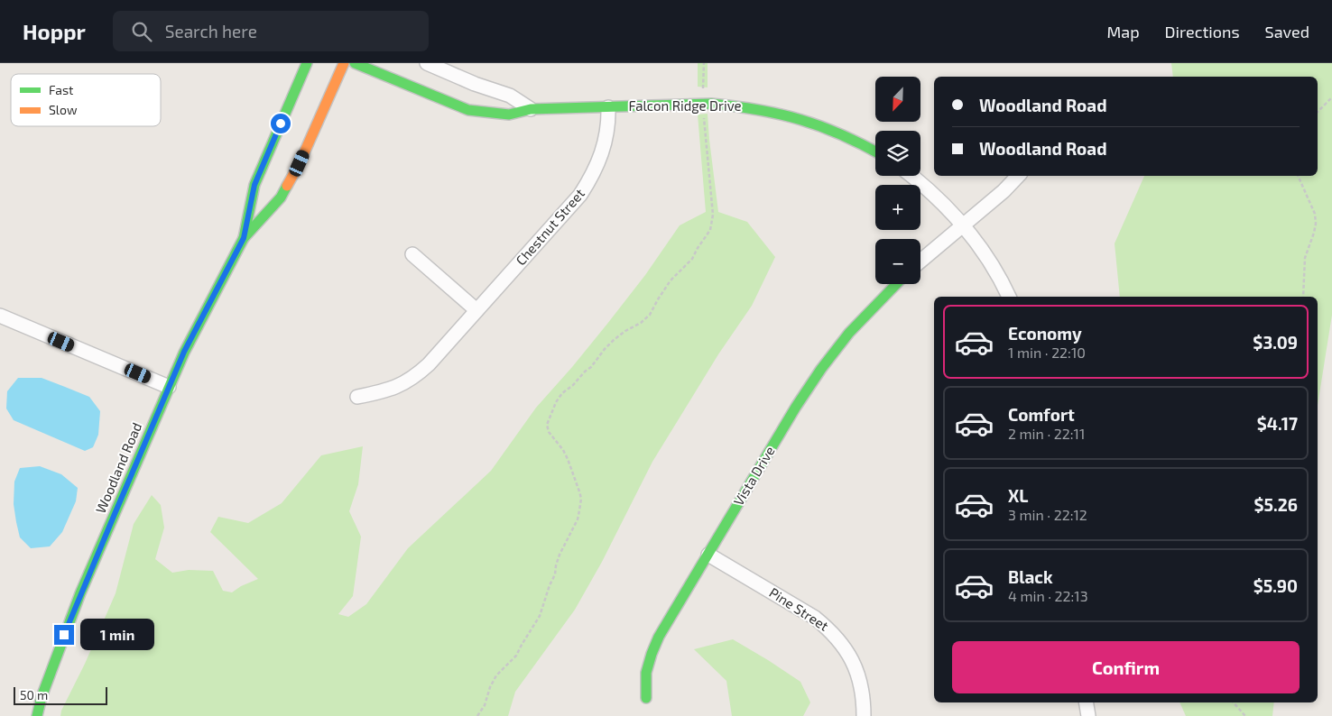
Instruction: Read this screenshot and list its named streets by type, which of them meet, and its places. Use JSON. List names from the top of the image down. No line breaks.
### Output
{"streets":{"street":["Falcon Ridge Drive","Chestnut Street","Woodland Road","Vista Drive","Pine Street"]},"crossings":[["Falcon Ridge Drive","Chestnut Street"],["Vista Drive","Pine Street"]],"legend":["Fast","Slow"],"scale_bar":"50 m","north":"bottom left","page":{"header":"Hoppr","search":"Search here","nav":["Map","Directions","Saved"],"map_buttons":["+","−"],"banner":["Woodland Road","Woodland Road"],"list":[{"name":"Economy","note":"1 min · 22:10","value":"$3.09"},{"name":"Comfort","note":"2 min · 22:11","value":"$4.17"},{"name":"XL","note":"3 min · 22:12","value":"$5.26"},{"name":"Black","note":"4 min · 22:13","value":"$5.90"}],"bubble":"1 min","buttons":"Confirm","scale":"50 m"}}
